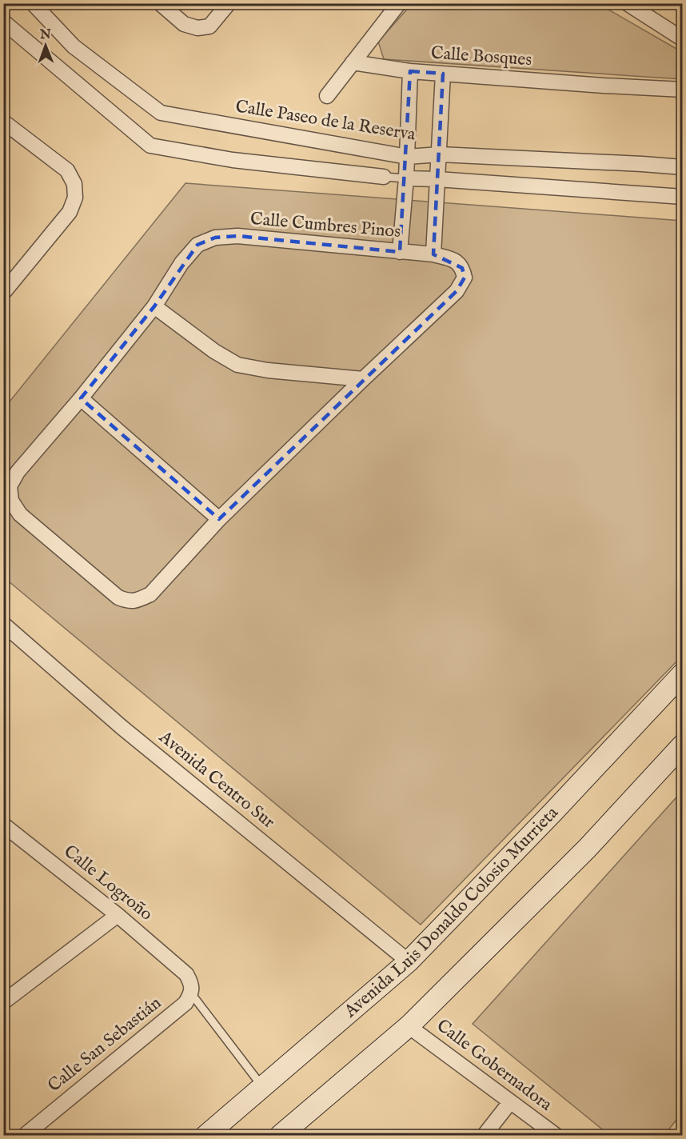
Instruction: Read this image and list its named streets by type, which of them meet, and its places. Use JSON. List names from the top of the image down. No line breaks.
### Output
{"streets":{"main road":["Avenida Luis Donaldo Colosio Murrieta"],"street":["Calle Bosques","Calle Paseo de la Reserva","Calle Cumbres Pinos","Avenida Centro Sur","Calle Logroño","Calle San Sebastián","Calle Gobernadora"]},"crossings":[["Avenida Centro Sur","Avenida Luis Donaldo Colosio Murrieta"],["Calle Logroño","Calle San Sebastián"]],"north":"top"}
